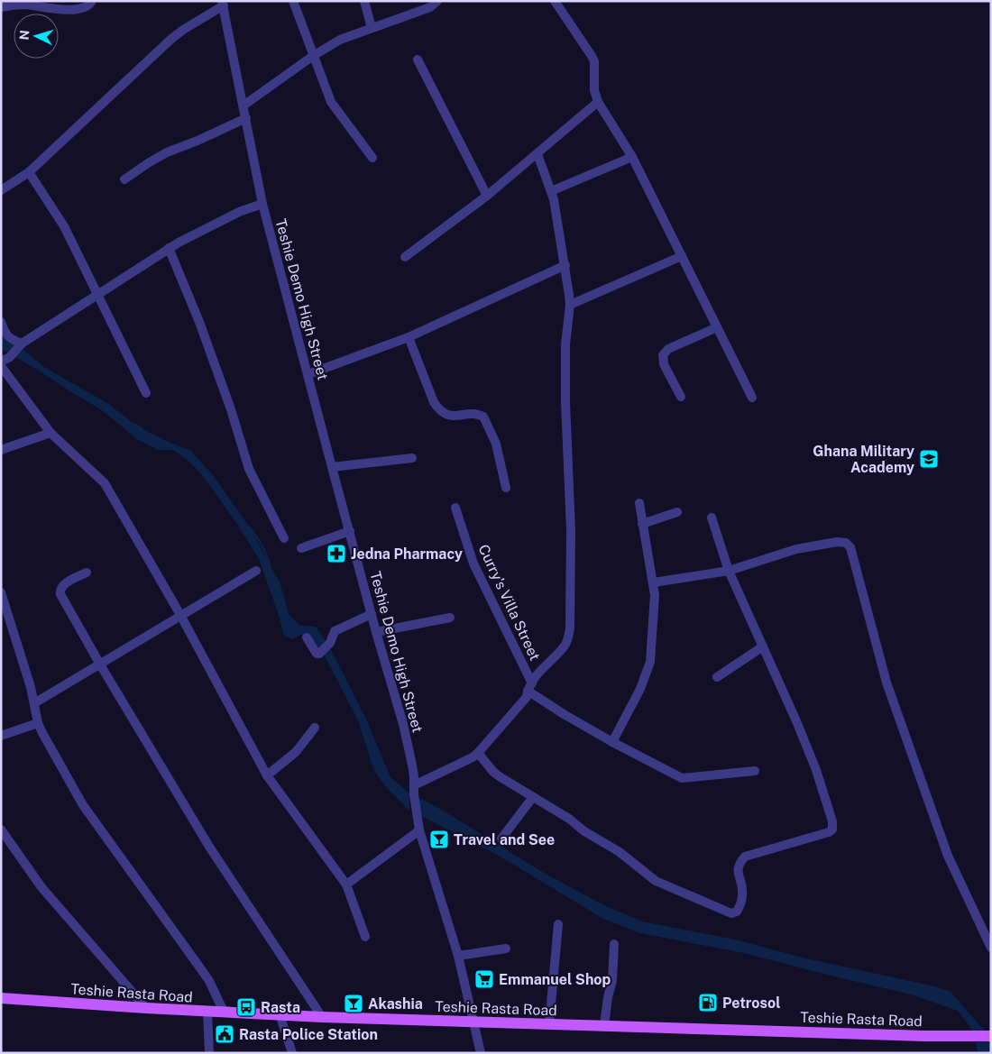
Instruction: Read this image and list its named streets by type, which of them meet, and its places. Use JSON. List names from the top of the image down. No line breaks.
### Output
{"streets":{"main road":["Teshie Rasta Road"],"street":["Teshie Demo High Street","Curry's Villa Street"]},"crossings":[["Teshie Demo High Street","Teshie Rasta Road"]],"places":{"school or university":["Ghana Military Academy"],"pharmacy":["Jedna Pharmacy"],"bar":["Travel and See","Akashia"],"supermarket":["Emmanuel Shop"],"fuel station":["Petrosol"],"bus stop":["Rasta"],"public building":["Rasta Police Station"]},"north":"left"}
